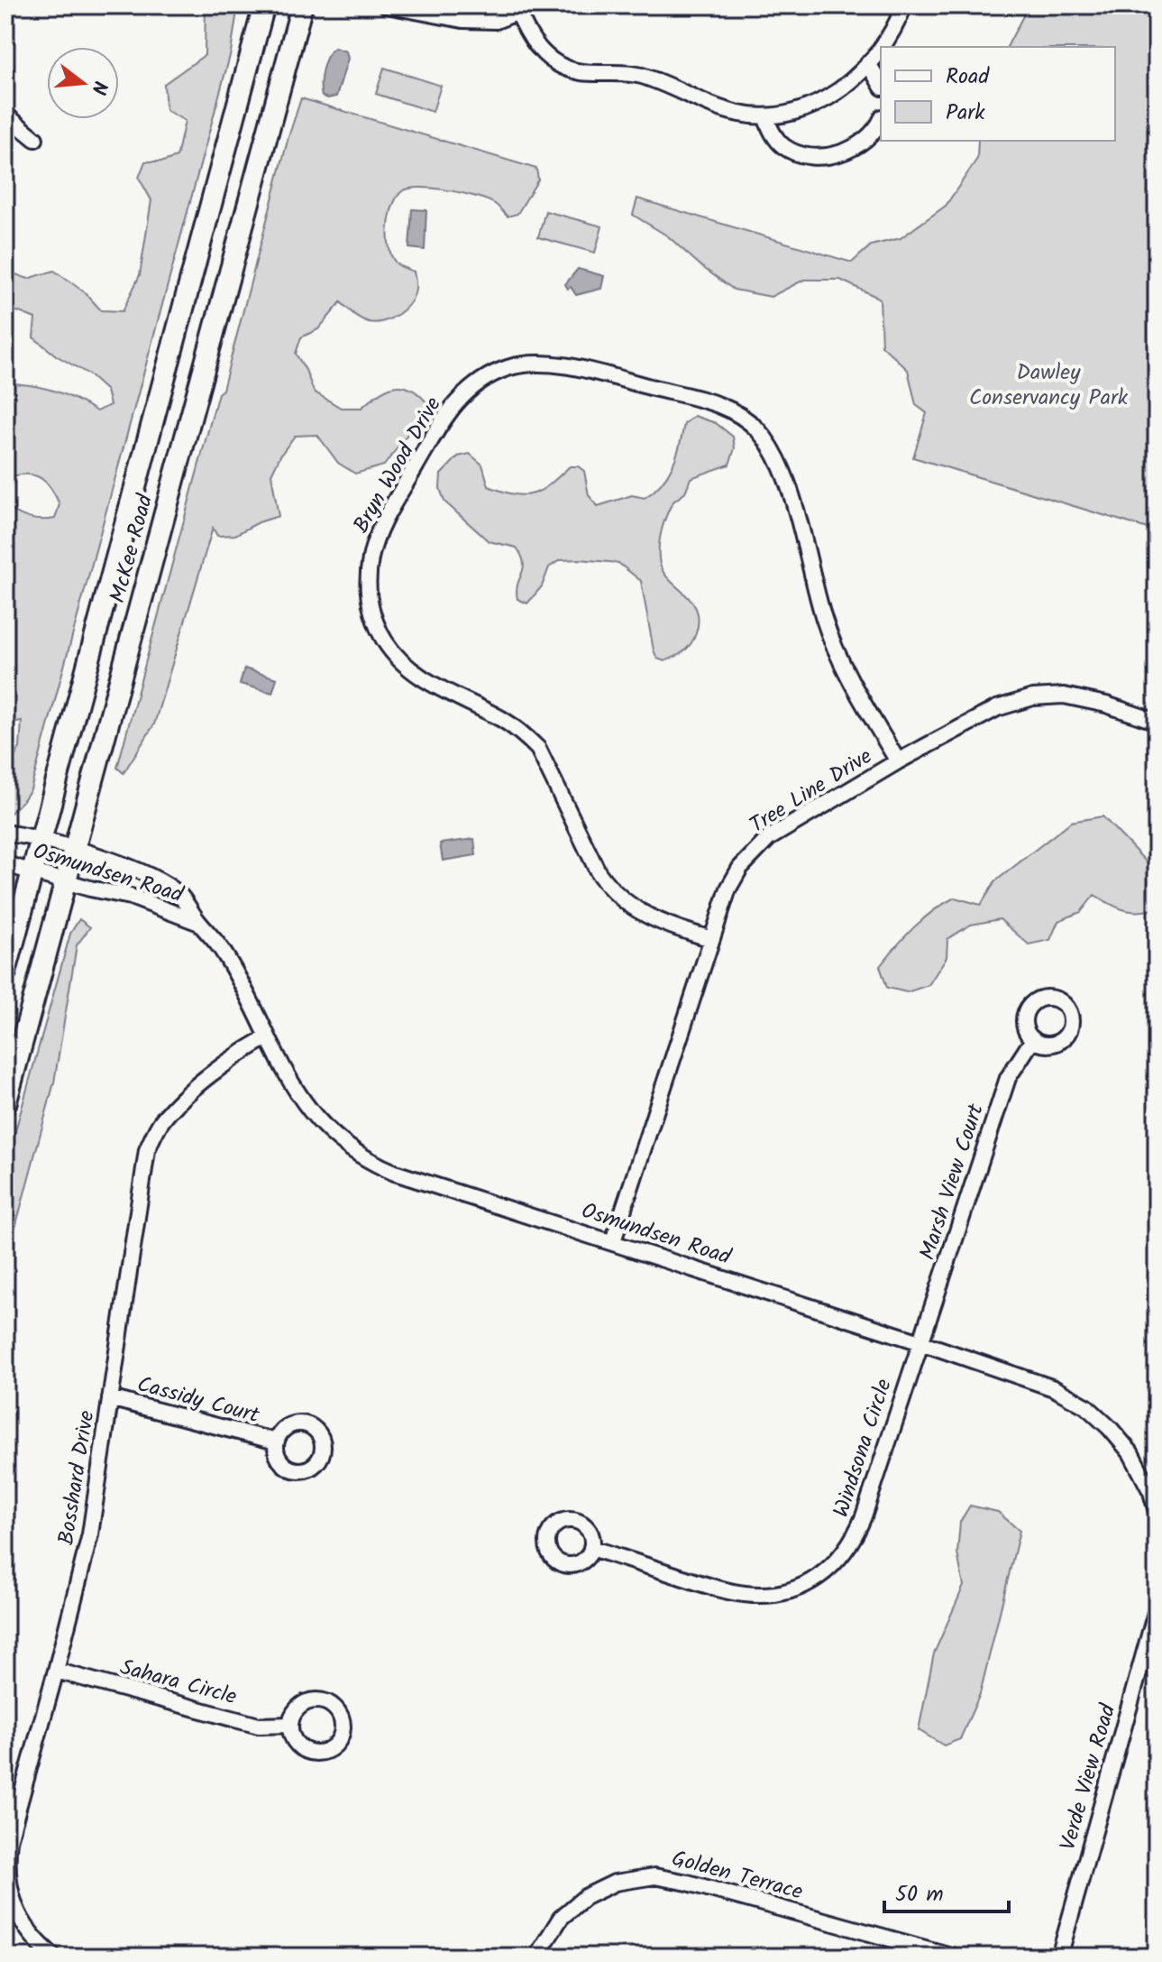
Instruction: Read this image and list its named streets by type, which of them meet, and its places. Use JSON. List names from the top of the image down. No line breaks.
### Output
{"streets":{"main road":["McKee Road"],"street":["Bryn Wood Drive","Tree Line Drive","Osmundsen Road","Marsh View Court","Cassidy Court","Windsona Circle","Bosshard Drive","Sahara Circle","Verde View Road","Golden Terrace"]},"crossings":[["Bryn Wood Drive","Tree Line Drive"],["McKee Road","Osmundsen Road"],["Tree Line Drive","Osmundsen Road"],["Osmundsen Road","Marsh View Court"],["Osmundsen Road","Windsona Circle"],["Osmundsen Road","Bosshard Drive"],["Marsh View Court","Windsona Circle"],["Cassidy Court","Bosshard Drive"],["Bosshard Drive","Sahara Circle"]],"parks":["Dawley Conservancy Park"],"legend":["Road","Park"],"scale_bar":"50 m","north":"right"}
